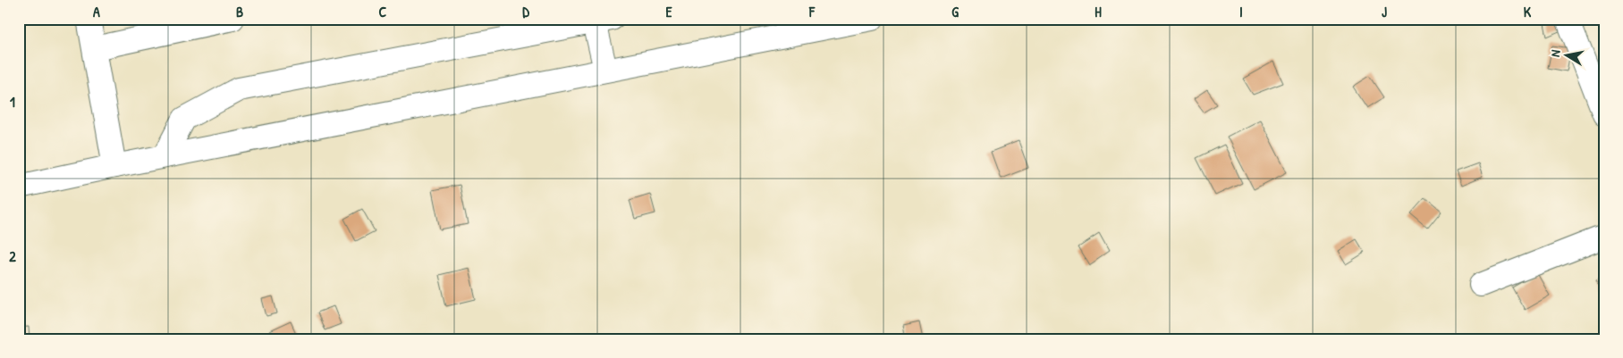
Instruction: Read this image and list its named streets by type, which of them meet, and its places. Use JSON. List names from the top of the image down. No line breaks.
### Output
{"north":"left","grid":{"columns":["A","B","C","D","E","F","G","H","I","J","K"],"rows":["1","2"]}}
